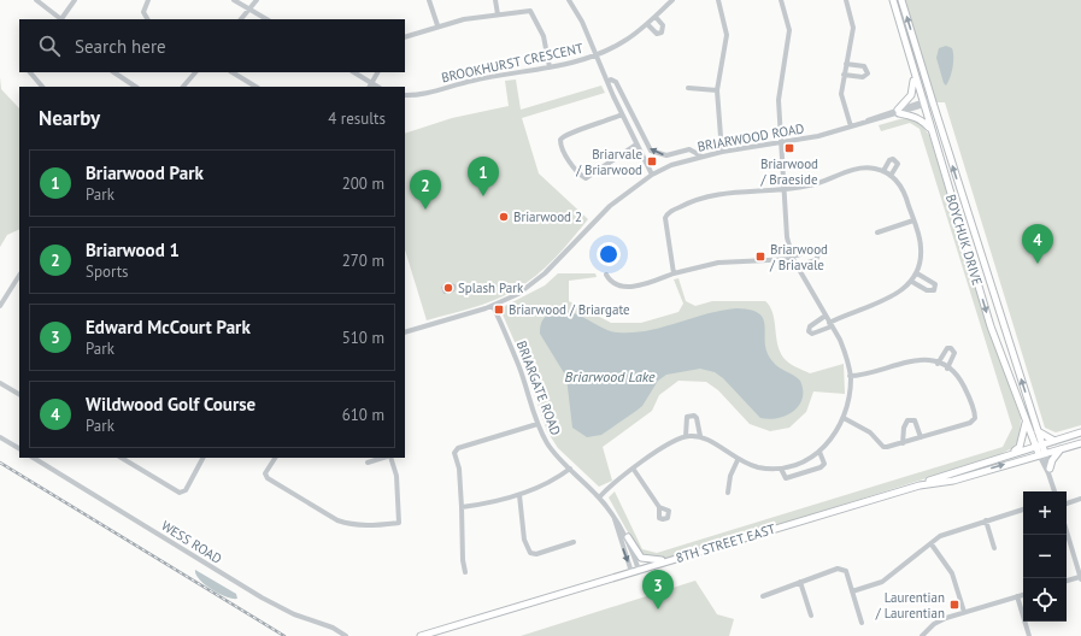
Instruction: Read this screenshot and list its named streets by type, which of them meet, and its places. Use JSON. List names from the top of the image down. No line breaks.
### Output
{"streets":{"main road":["BOYCHUK DRIVE","8TH STREET EAST"],"street":["BROOKHURST CRESCENT","BRIARWOOD ROAD","BRIARGATE ROAD","WESS ROAD"]},"crossings":[["BRIARWOOD ROAD","BOYCHUK DRIVE"],["BRIARWOOD ROAD","BRIARGATE ROAD"],["BOYCHUK DRIVE","8TH STREET EAST"],["BRIARGATE ROAD","8TH STREET EAST"]],"water":["Briarwood Lake"],"places":{"transit":["Briarwood / Braeside","Briarvale / Briarwood","Briarwood / Briavale","Briarwood / Briargate","Laurentian / Laurentian"],"other":["Briarwood 2","Splash Park"]},"page":{"search":"Search here","heading":["Nearby","4 results"],"list":[{"mark":"1","name":"Briarwood Park","note":"Park","value":"200 m"},{"mark":"2","name":"Briarwood 1","note":"Sports","value":"270 m"},{"mark":"3","name":"Edward McCourt Park","note":"Park","value":"510 m"},{"mark":"4","name":"Wildwood Golf Course","note":"Park","value":"610 m"}],"pins":["1","2","4","3"],"map_buttons":["+","−"]}}
